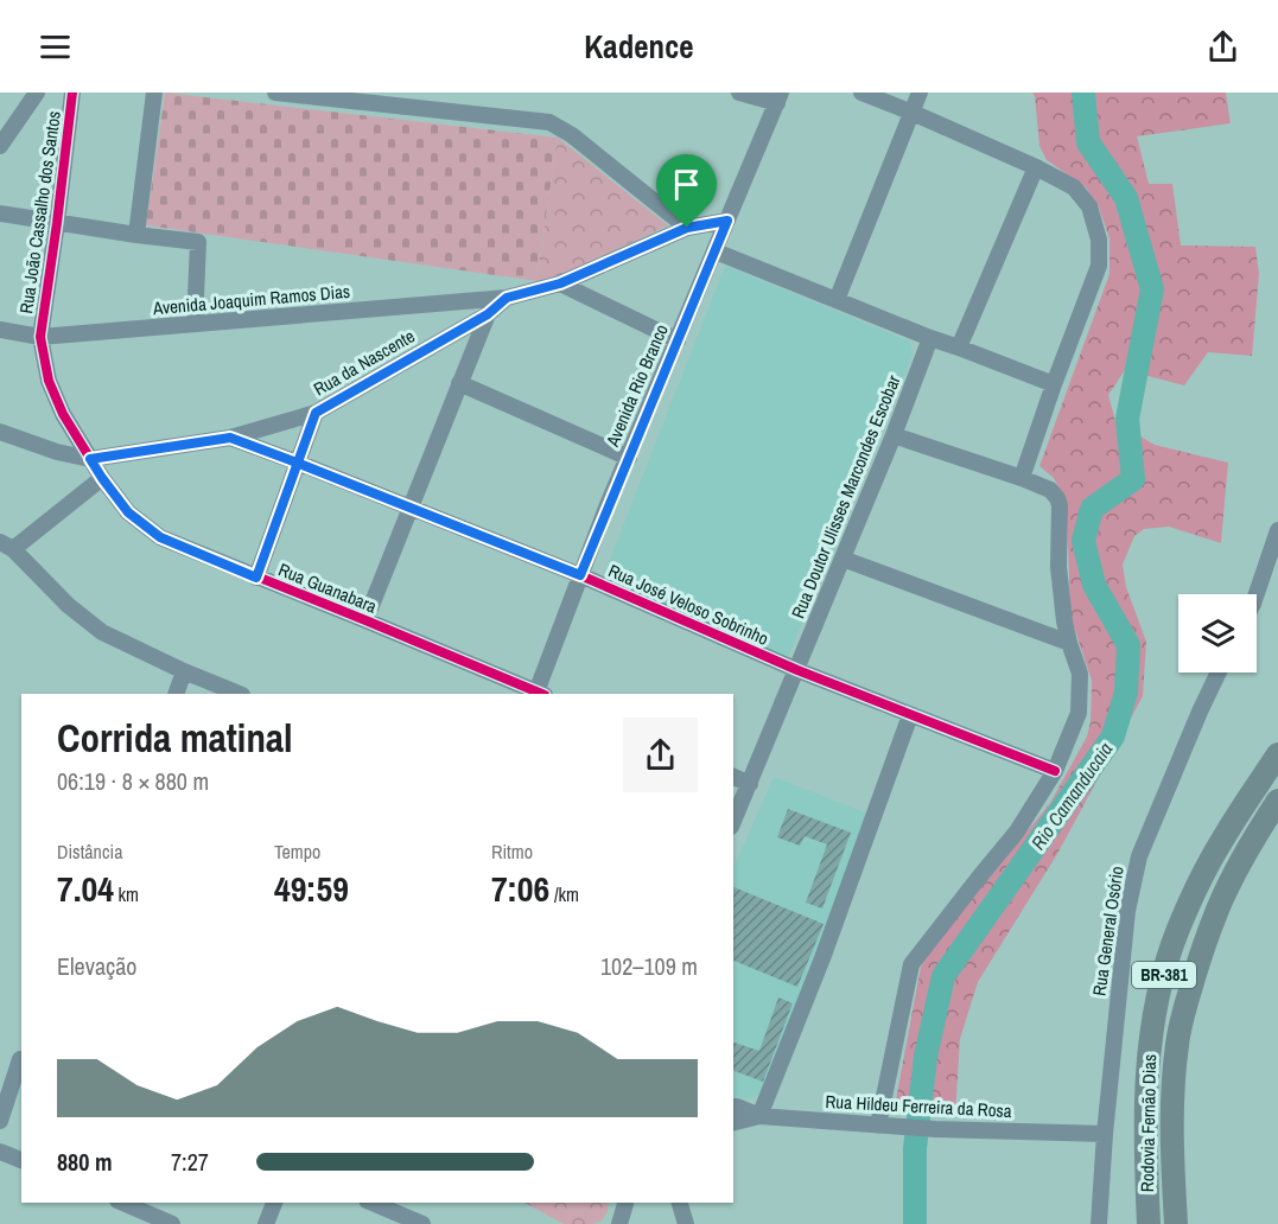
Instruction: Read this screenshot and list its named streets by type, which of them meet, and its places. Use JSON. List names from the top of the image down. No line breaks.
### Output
{"streets":{"highway":["BR-381","Rodovia Fernão Dias"],"street":["Rua João Cassalho dos Santos","Avenida Joaquim Ramos Dias","Rua da Nascente","Avenida Rio Branco","Rua Doutor Ulisses Marcondes Escobar","Rua Guanabara","Rua José Veloso Sobrinho","Rua General Osório","Rua Hildeu Ferreira da Rosa"]},"crossings":[["Rua João Cassalho dos Santos","Avenida Joaquim Ramos Dias"],["Rua João Cassalho dos Santos","Rua Guanabara"],["Avenida Joaquim Ramos Dias","Rua da Nascente"],["Avenida Joaquim Ramos Dias","Rua Guanabara"],["Rua da Nascente","Avenida Rio Branco"],["Rua da Nascente","Rua Guanabara"],["Rua da Nascente","Rua José Veloso Sobrinho"],["Avenida Rio Branco","Rua José Veloso Sobrinho"],["Rua Doutor Ulisses Marcondes Escobar","Rua José Veloso Sobrinho"],["Rua General Osório","Rua Hildeu Ferreira da Rosa"]],"water":["Rio Camanducaia"],"page":{"header":"Kadence","heading":["Corrida matinal","06:19 · 8 × 880 m"],"stats":[["Distância","7.04 km"],["Tempo","49:59"],["Ritmo","7:06 /km"]],"chart":["Elevação","102–109 m"],"list":[{"name":"880 m","note":"7:27"}]}}
